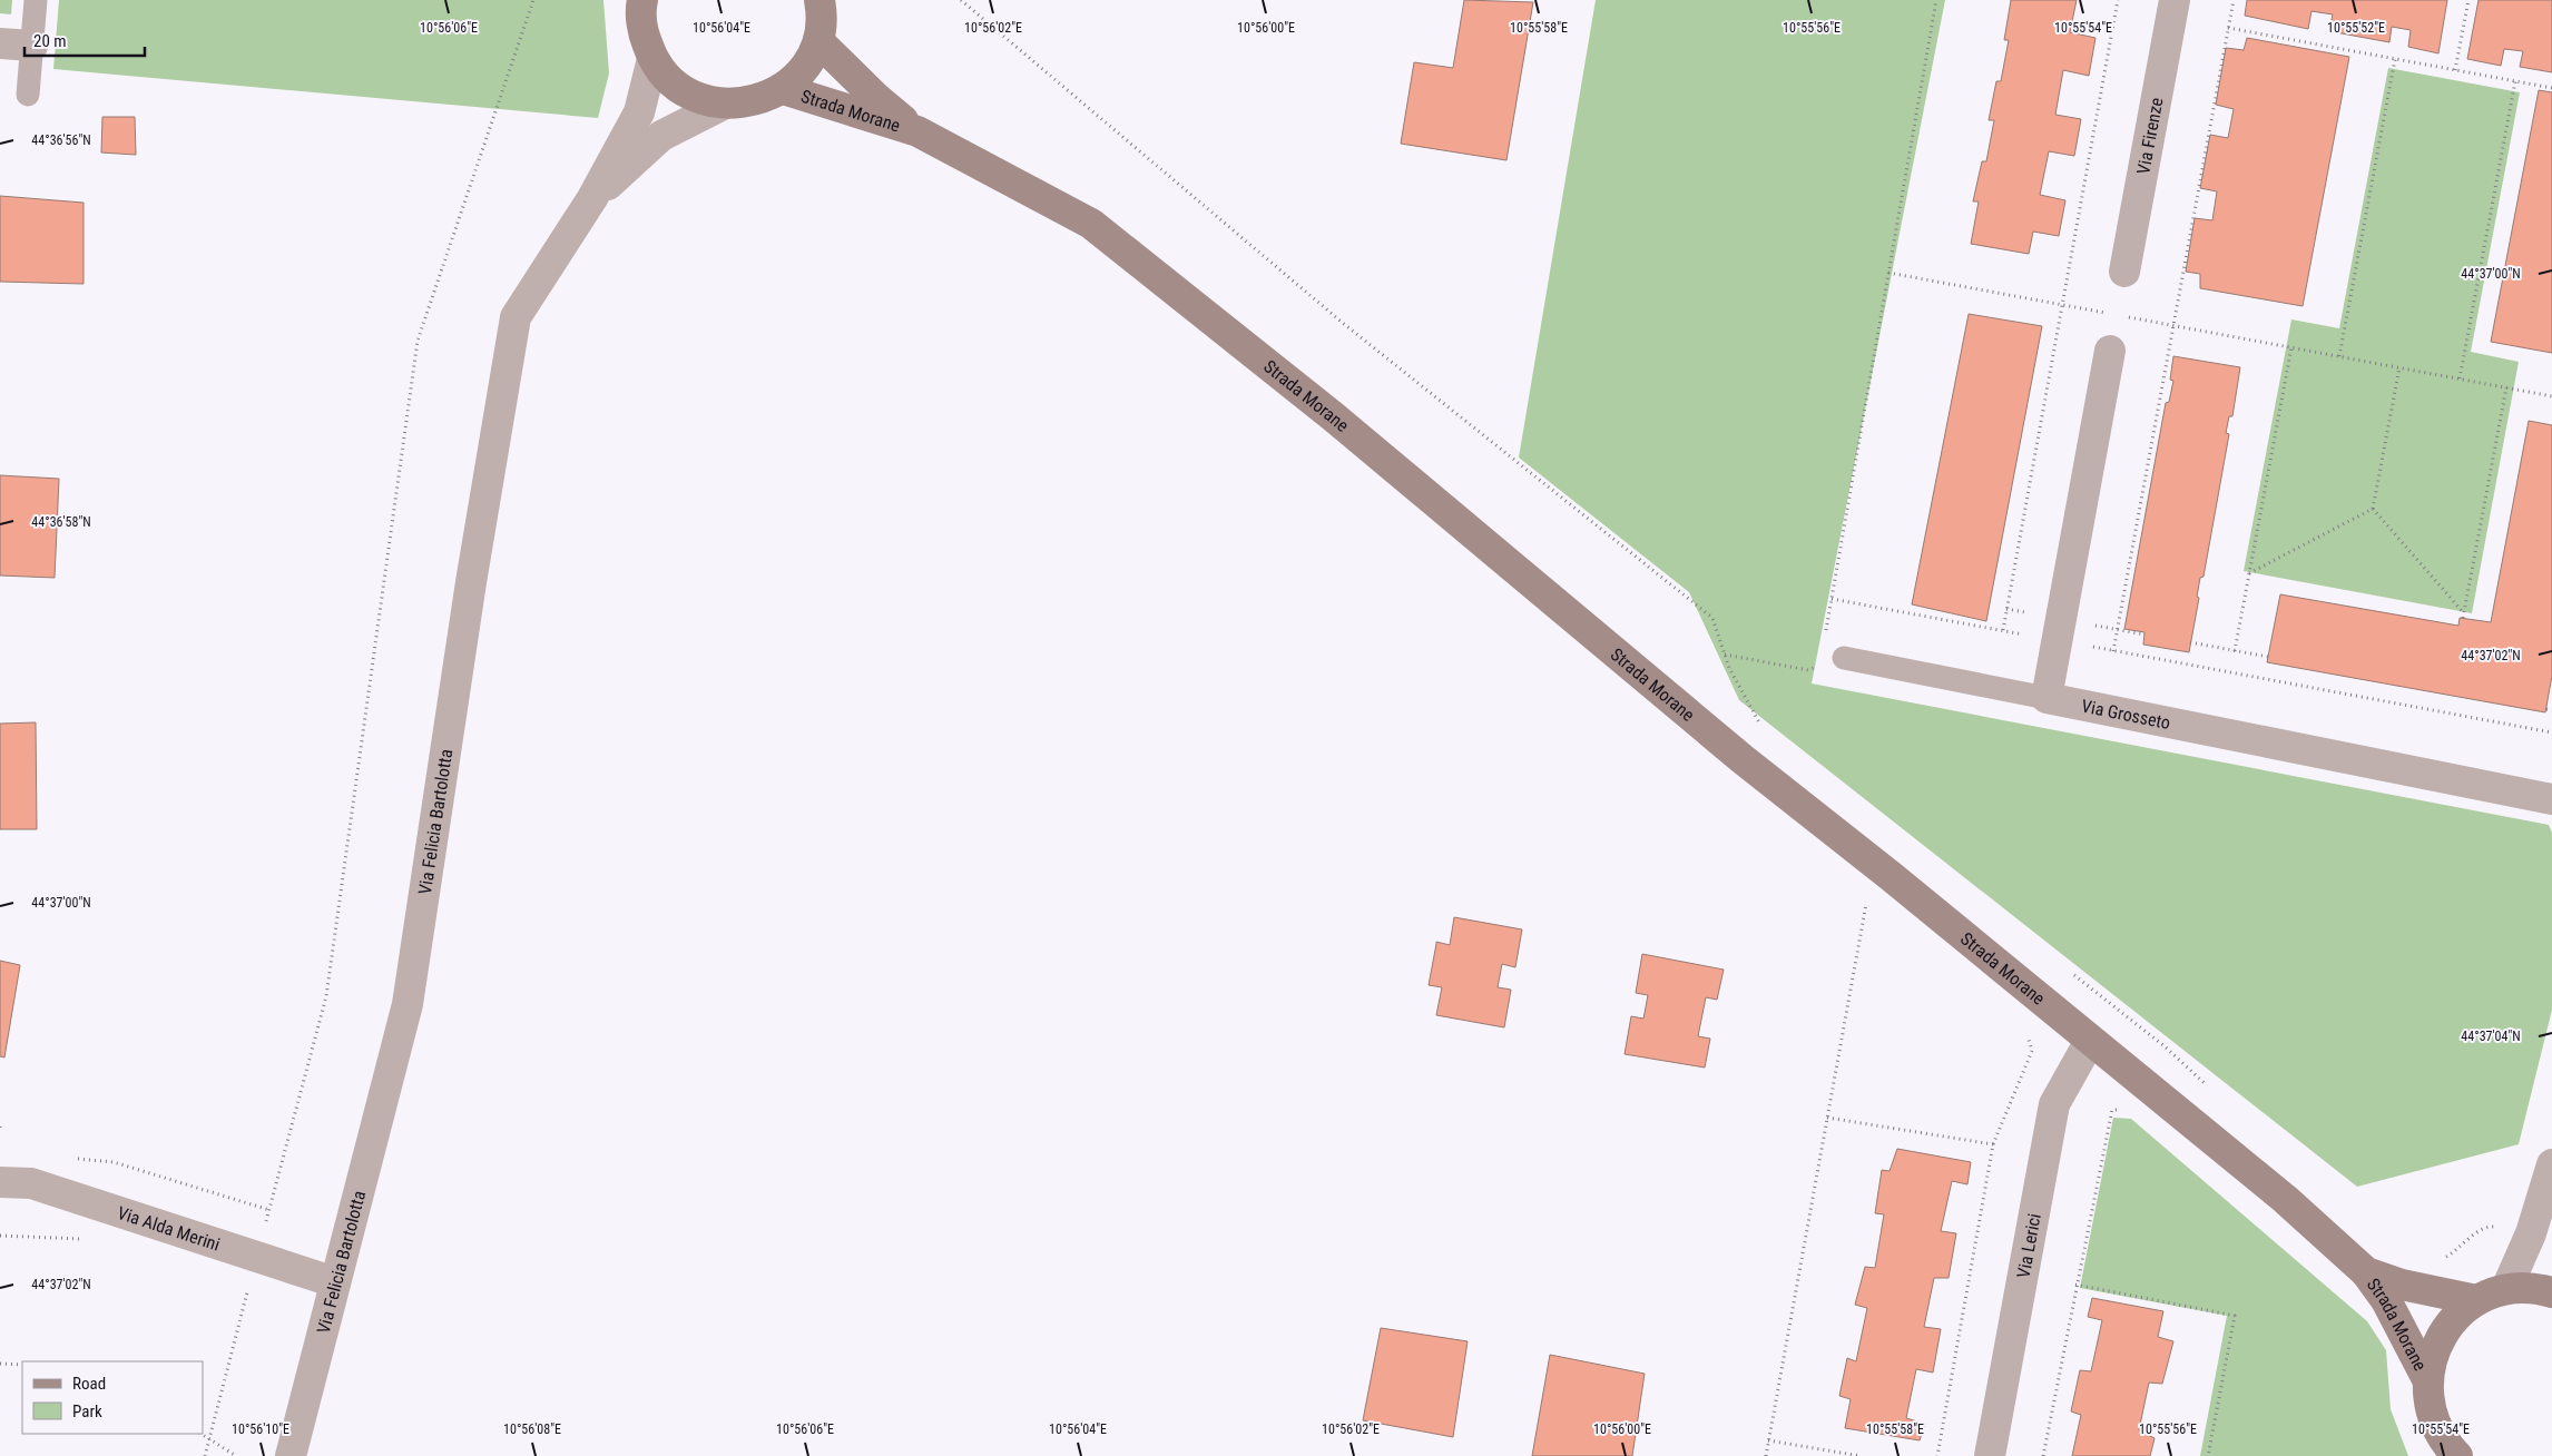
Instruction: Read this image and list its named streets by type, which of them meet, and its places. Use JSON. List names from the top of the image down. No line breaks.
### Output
{"streets":{"street":["Strada Morane","Via Firenze","Via Grosseto","Via Felicia Bartolotta","Via Alda Merini","Via Lerici"]},"crossings":[["Strada Morane","Via Lerici"],["Via Felicia Bartolotta","Via Alda Merini"]],"legend":["Road","Park"],"scale_bar":"20 m","coordinates":["10°56'06\"E","10°56'04\"E","10°56'02\"E","10°56'00\"E","10°55'58\"E","10°55'56\"E","10°55'54\"E","10°55'52\"E","44°36'56\"N","44°37'00\"N","44°36'58\"N","44°37'02\"N","44°37'04\"N","10°56'10\"E","10°56'08\"E"]}
